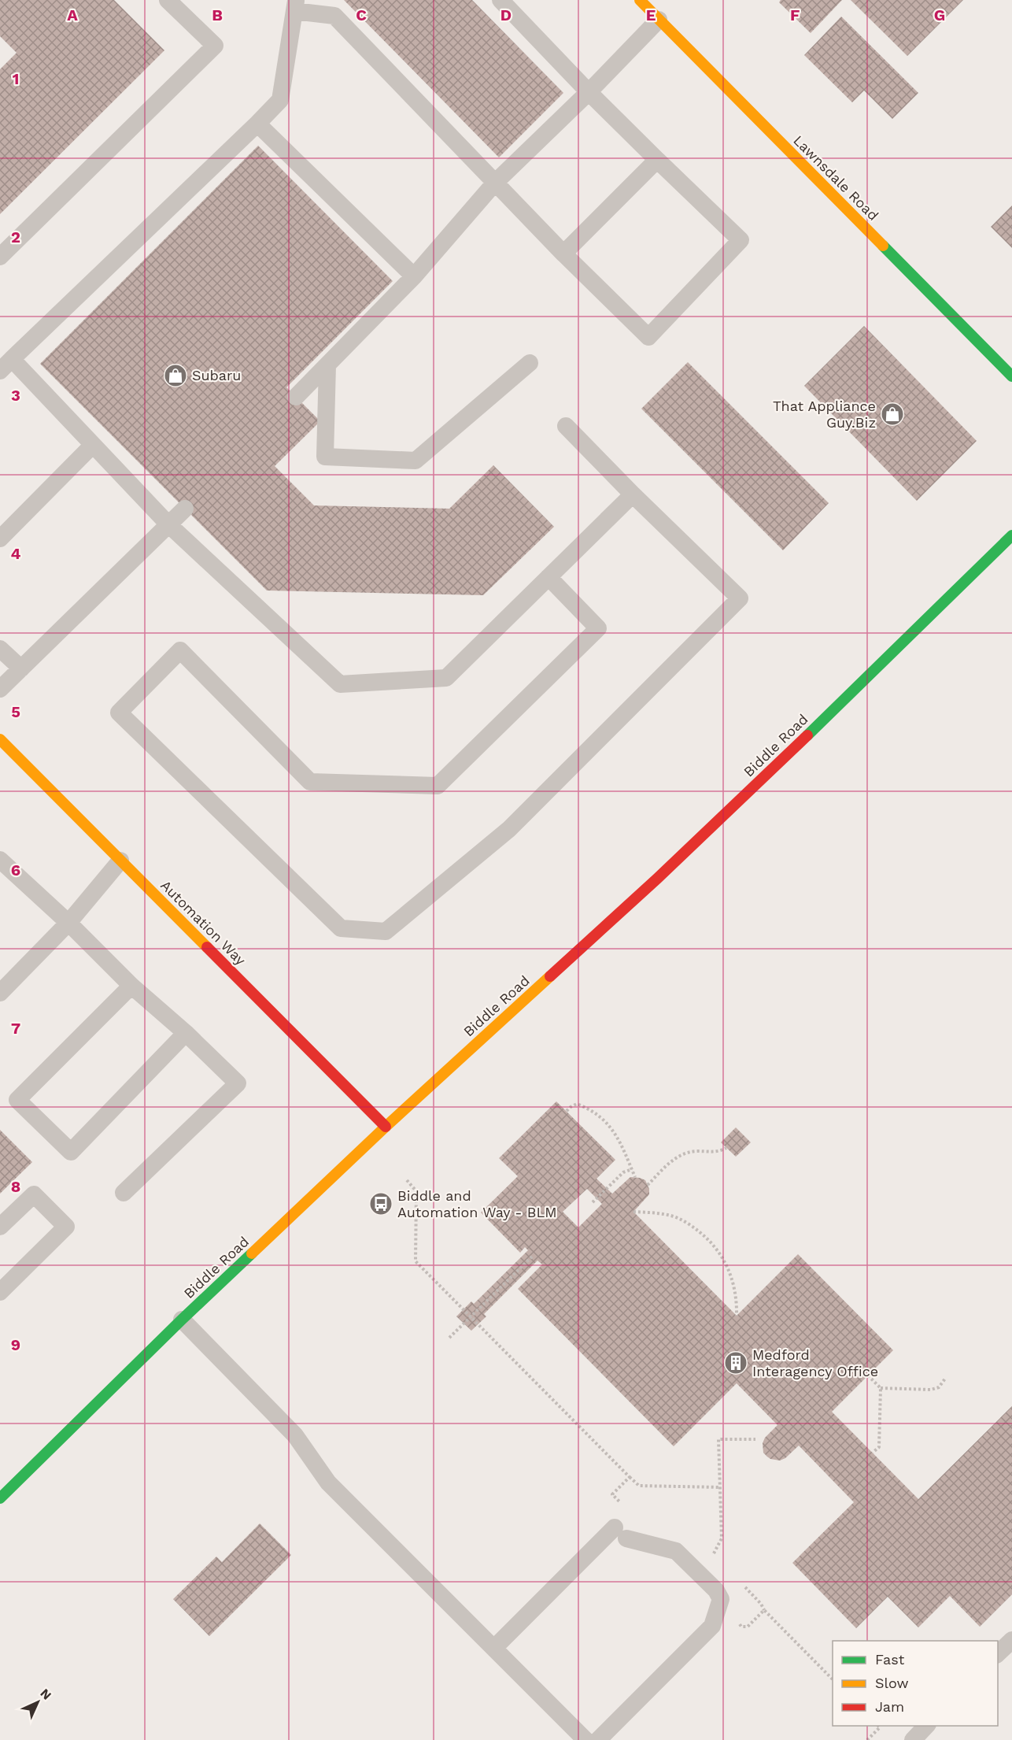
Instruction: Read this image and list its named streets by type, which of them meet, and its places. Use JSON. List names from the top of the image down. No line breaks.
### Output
{"streets":{"main road":["Lawnsdale Road","Biddle Road","Automation Way"]},"crossings":[["Biddle Road","Automation Way"]],"places":{"shop":["Subaru","That Appliance Guy.Biz"],"bus stop":["Biddle and Automation Way - BLM"],"building":["Medford Interagency Office"]},"legend":["Fast","Slow","Jam"],"north":"top right","grid":{"columns":["A","B","C","D","E","F","G"],"rows":["1","2","3","4","5","6","7","8","9"]}}
